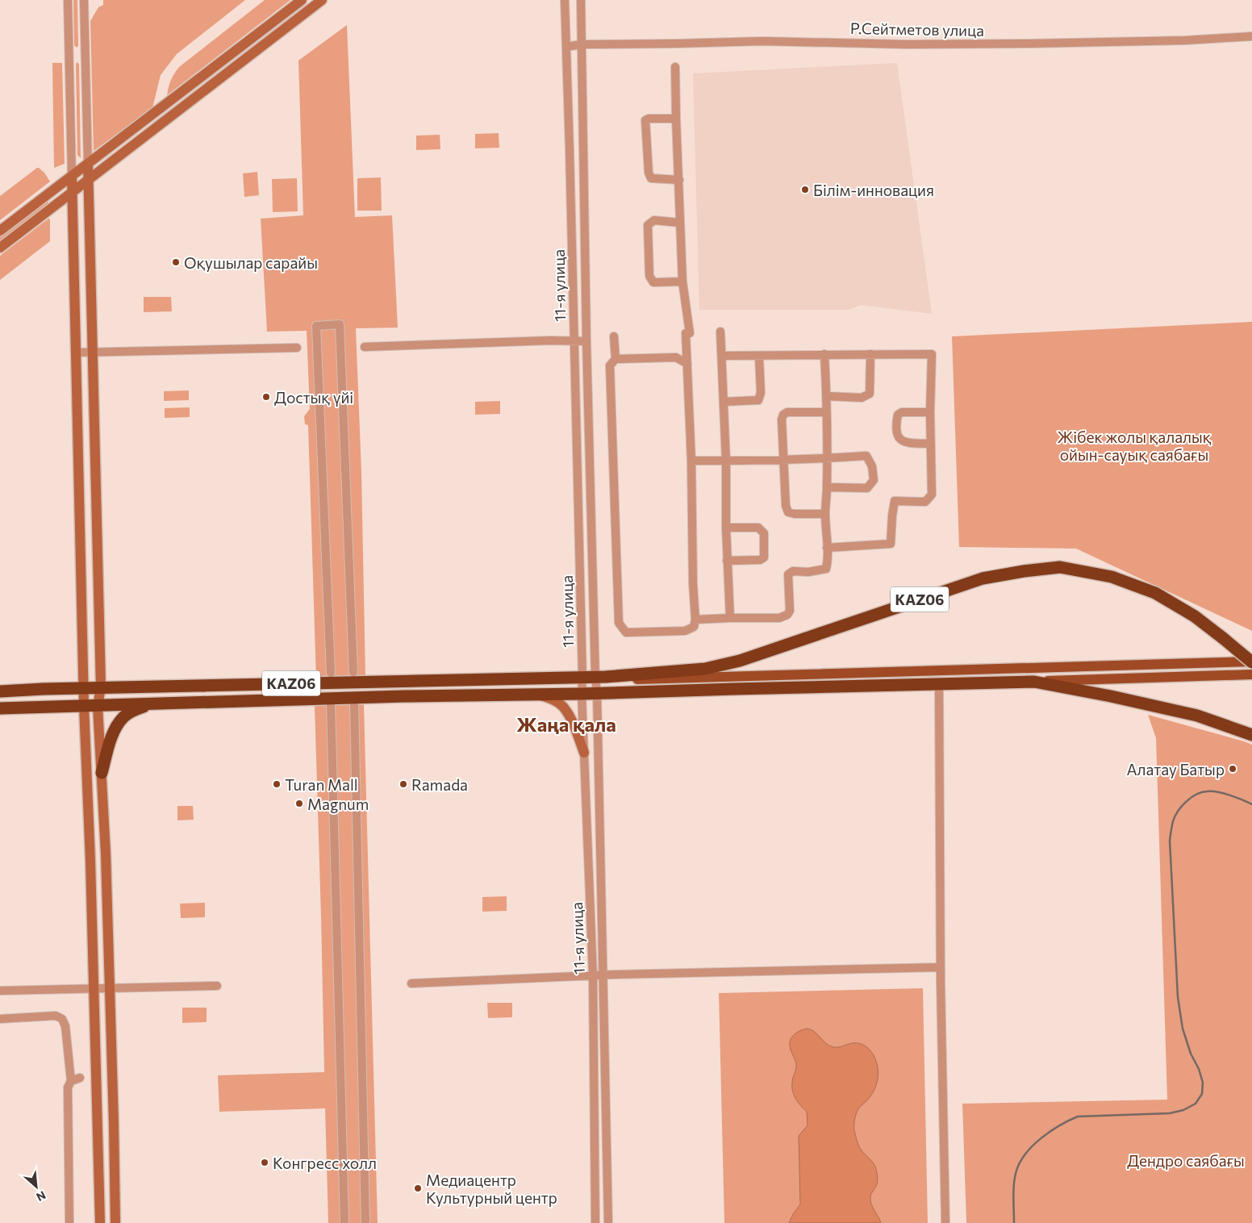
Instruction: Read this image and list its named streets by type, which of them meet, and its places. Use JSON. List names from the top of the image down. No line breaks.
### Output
{"streets":{"highway":["KАZ06"],"street":["Р.Сейтметов улица","11-я улица"]},"crossings":[["Р.Сейтметов улица","11-я улица"],["11-я улица","KАZ06"]],"districts":["Жаңа қала"],"parks":["Жібек жолы қалалық ойын-сауық саябағы","Дендро саябағы"],"places":["Білім-инновация","Оқушылар сарайы","Достық үйі","Алатау Батыр","Turan Mall","Ramada","Magnum","Конгресс холл","Медиацентр Культурный центр"],"north":"bottom right"}
